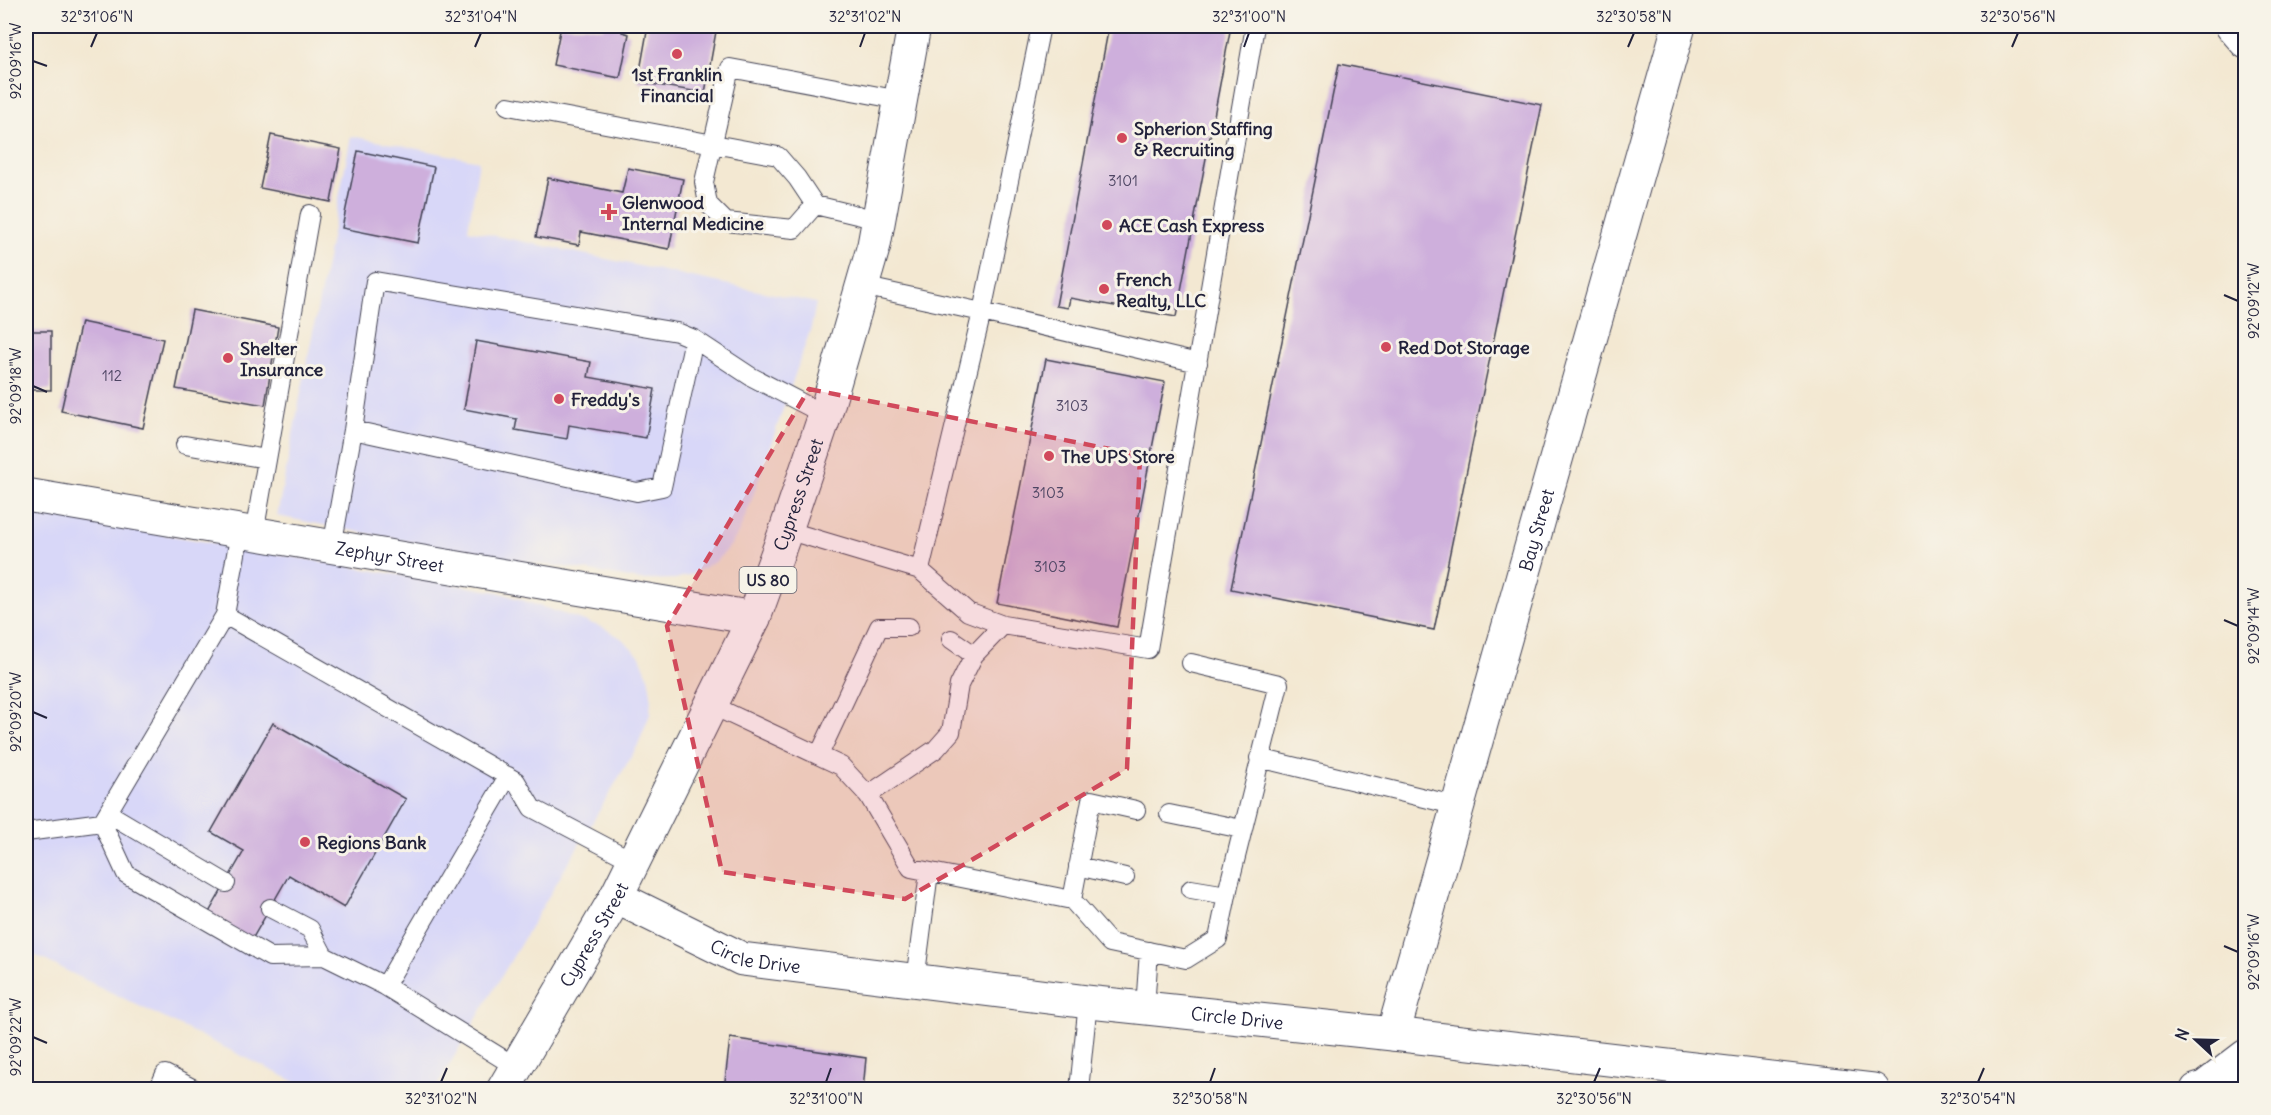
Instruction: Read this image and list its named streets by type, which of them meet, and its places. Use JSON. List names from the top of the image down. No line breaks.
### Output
{"streets":{"street":["Cypress Street","Bay Street","Zephyr Street","US 80","Circle Drive"]},"crossings":[["Cypress Street","Zephyr Street"],["Cypress Street","Circle Drive"],["Bay Street","Circle Drive"]],"places":{"other":["1st Franklin Financial","Spherion Staffing & Recruiting","ACE Cash Express","French Realty, LLC","Red Dot Storage","Shelter Insurance","Freddy's","The UPS Store","Regions Bank"],"health":["Glenwood Internal Medicine"]},"house_numbers":["3101","112","3103","3103","3103"],"north":"left","coordinates":["32°31'06\"N","32°31'04\"N","32°31'02\"N","32°31'00\"N","32°30'58\"N","32°30'56\"N","92°09'16\"W","92°09'12\"W","92°09'18\"W","92°09'14\"W","92°09'20\"W","92°09'22\"W","32°30'54\"N"]}
